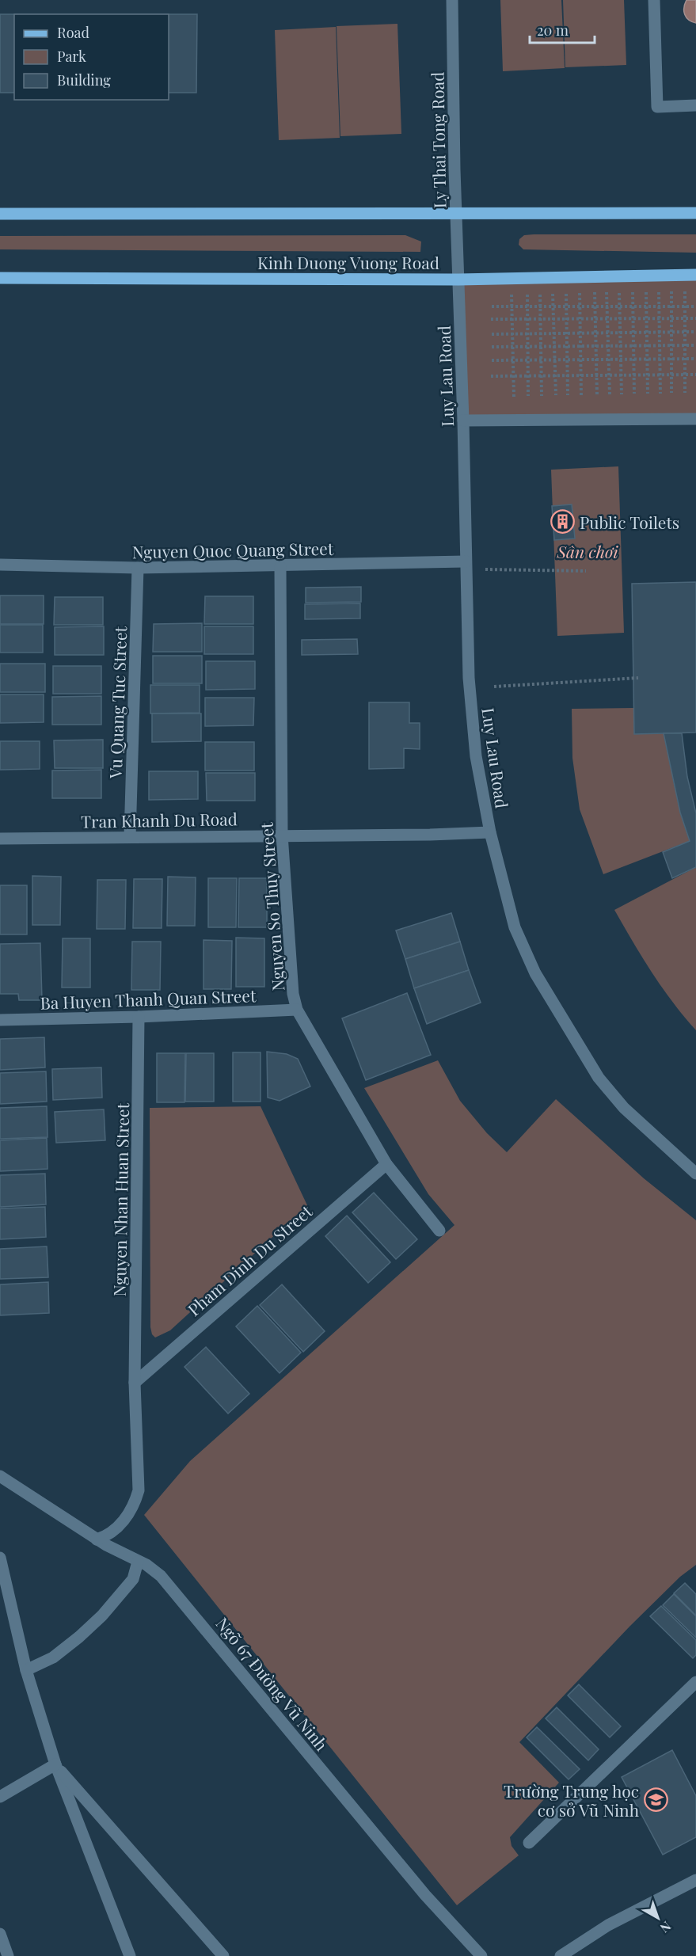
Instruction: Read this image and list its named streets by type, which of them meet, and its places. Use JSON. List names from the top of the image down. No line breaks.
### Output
{"streets":{"main road":["Kinh Duong Vuong Road"],"street":["Ly Thai Tong Road","Luy Lau Road","Nguyen Quoc Quang Street","Vu Quang Tuc Street","Tran Khanh Du Road","Nguyen So Thuy Street","Ba Huyen Thanh Quan Street","Nguyen Nhan Huan Street","Pham Dinh Du Street","Ngõ 67 Đường Vũ Ninh"]},"crossings":[["Ly Thai Tong Road","Kinh Duong Vuong Road"],["Ly Thai Tong Road","Luy Lau Road"],["Kinh Duong Vuong Road","Luy Lau Road"],["Luy Lau Road","Nguyen Quoc Quang Street"],["Luy Lau Road","Tran Khanh Du Road"],["Nguyen Quoc Quang Street","Vu Quang Tuc Street"],["Nguyen Quoc Quang Street","Nguyen So Thuy Street"],["Vu Quang Tuc Street","Tran Khanh Du Road"],["Tran Khanh Du Road","Nguyen So Thuy Street"],["Nguyen So Thuy Street","Ba Huyen Thanh Quan Street"],["Nguyen So Thuy Street","Pham Dinh Du Street"],["Ba Huyen Thanh Quan Street","Nguyen Nhan Huan Street"],["Nguyen Nhan Huan Street","Pham Dinh Du Street"],["Nguyen Nhan Huan Street","Ngõ 67 Đường Vũ Ninh"]],"parks":["Sân chơi"],"places":{"building":["Public Toilets"],"school or university":["Trường Trung học cơ sở Vũ Ninh"]},"legend":["Road","Park","Building"],"scale_bar":"20 m","north":"bottom right"}
